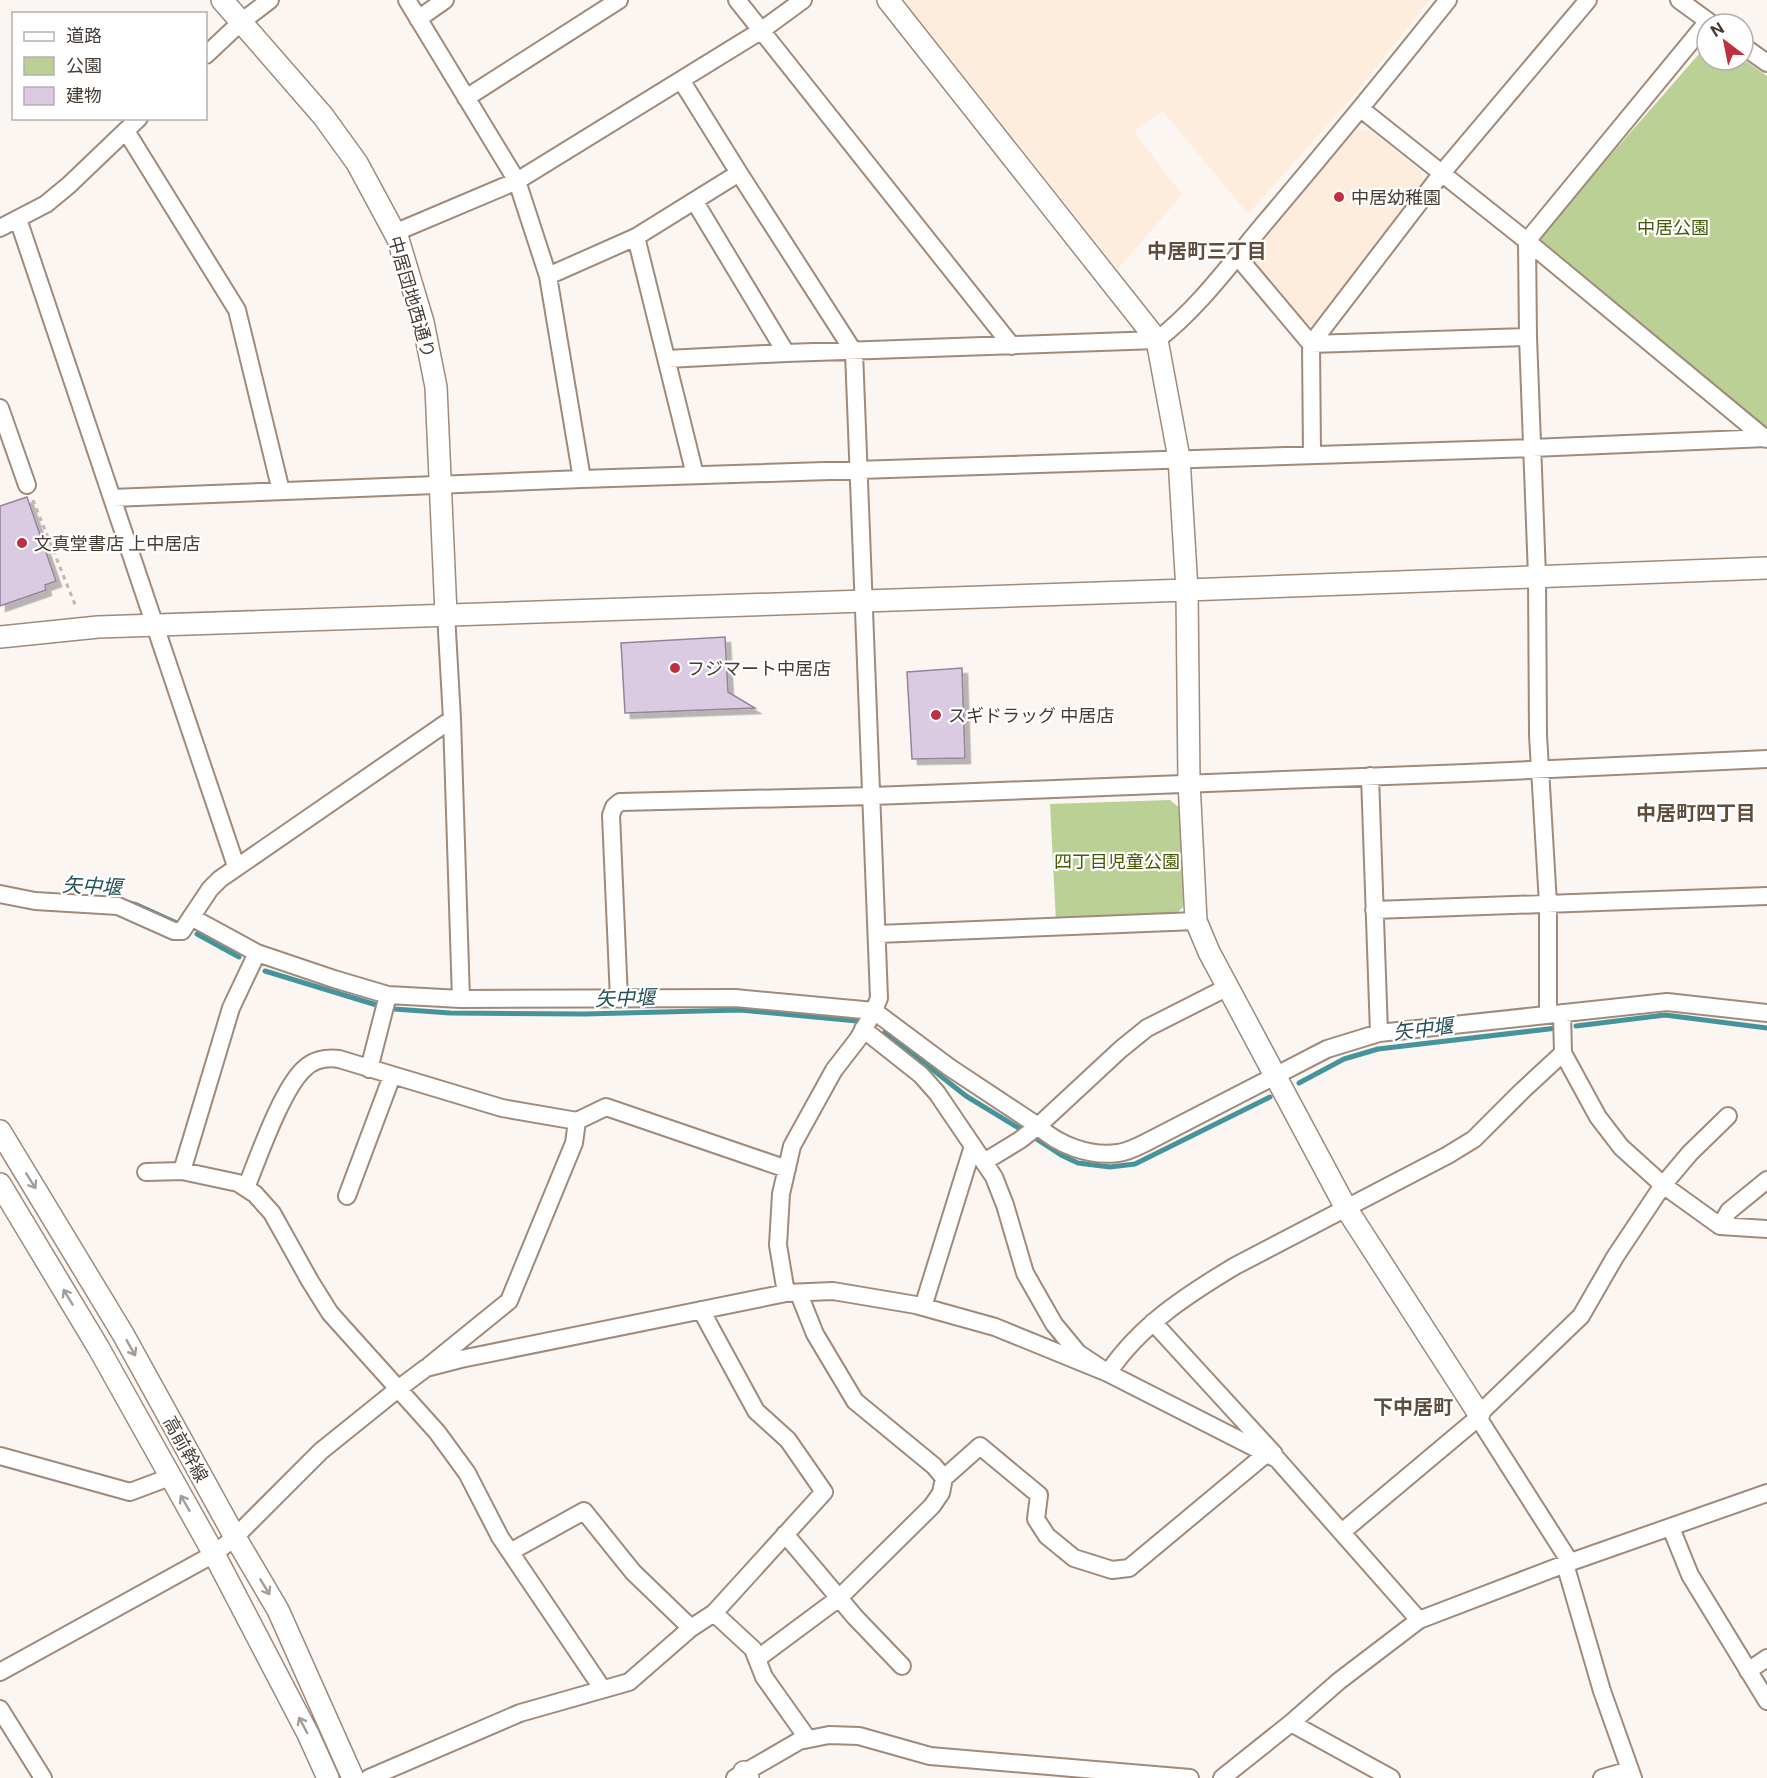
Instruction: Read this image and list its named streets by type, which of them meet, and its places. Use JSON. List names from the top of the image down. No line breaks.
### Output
{"streets":{"street":["中居団地西通り","高前幹線"]},"districts":["中居町三丁目","中居町四丁目","下中居町"],"water":["矢中堰"],"parks":["中居公園","四丁目児童公園"],"places":["中居幼稚園","文真堂書店 上中居店","フジマート中居店","スギドラッグ 中居店"],"legend":["道路","公園","建物"],"north":"top left"}
